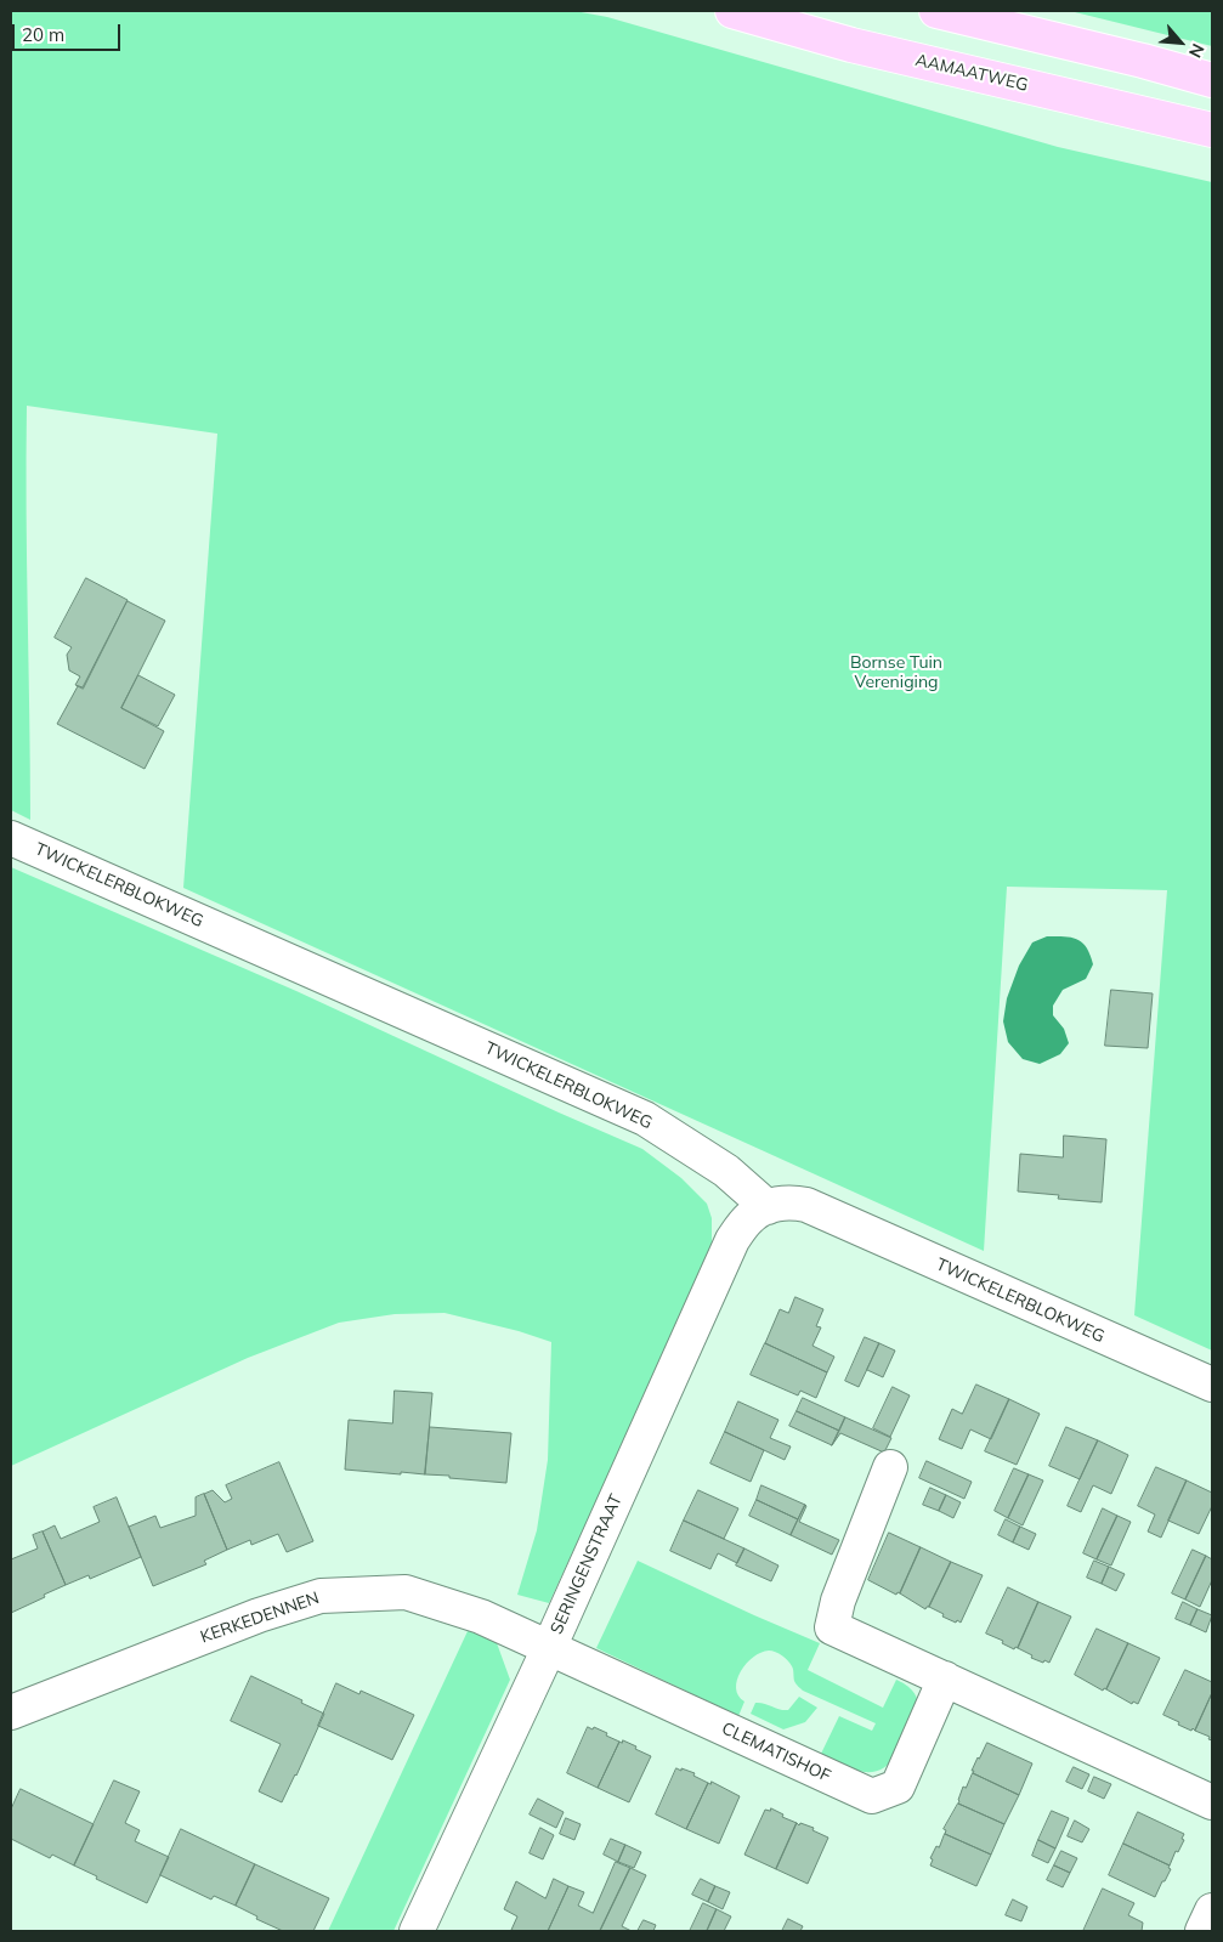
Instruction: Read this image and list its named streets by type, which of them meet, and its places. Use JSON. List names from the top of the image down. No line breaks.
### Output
{"streets":{"main road":["AAMAATWEG"],"street":["TWICKELERBLOKWEG","SERINGENSTRAAT","KERKEDENNEN","CLEMATISHOF"]},"crossings":[["TWICKELERBLOKWEG","SERINGENSTRAAT"],["SERINGENSTRAAT","KERKEDENNEN"],["SERINGENSTRAAT","CLEMATISHOF"],["KERKEDENNEN","CLEMATISHOF"]],"parks":["Bornse Tuin Vereniging"],"scale_bar":"20 m","north":"bottom right"}
